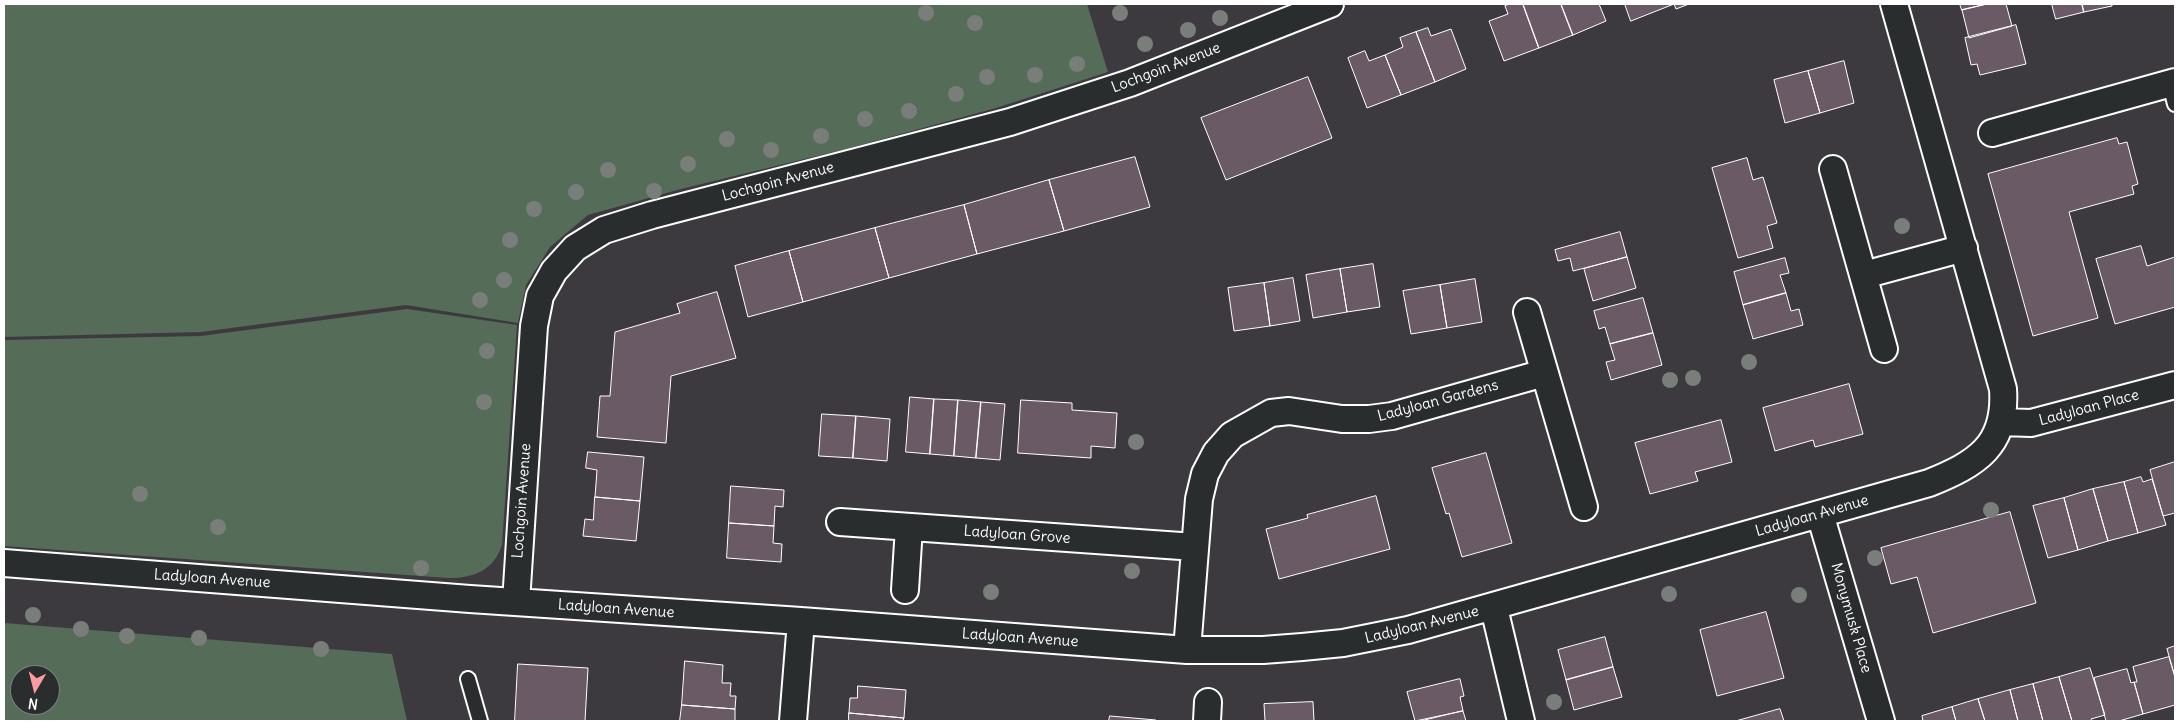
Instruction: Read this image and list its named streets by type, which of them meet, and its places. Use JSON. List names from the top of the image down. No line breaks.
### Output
{"streets":{"street":["Lochgoin Avenue","Ladyloan Gardens","Ladyloan Place","Ladyloan Avenue","Ladyloan Grove","Monymusk Place"]},"crossings":[["Lochgoin Avenue","Ladyloan Avenue"],["Ladyloan Gardens","Ladyloan Avenue"],["Ladyloan Gardens","Ladyloan Grove"],["Ladyloan Place","Ladyloan Avenue"],["Ladyloan Avenue","Monymusk Place"]],"north":"bottom"}
